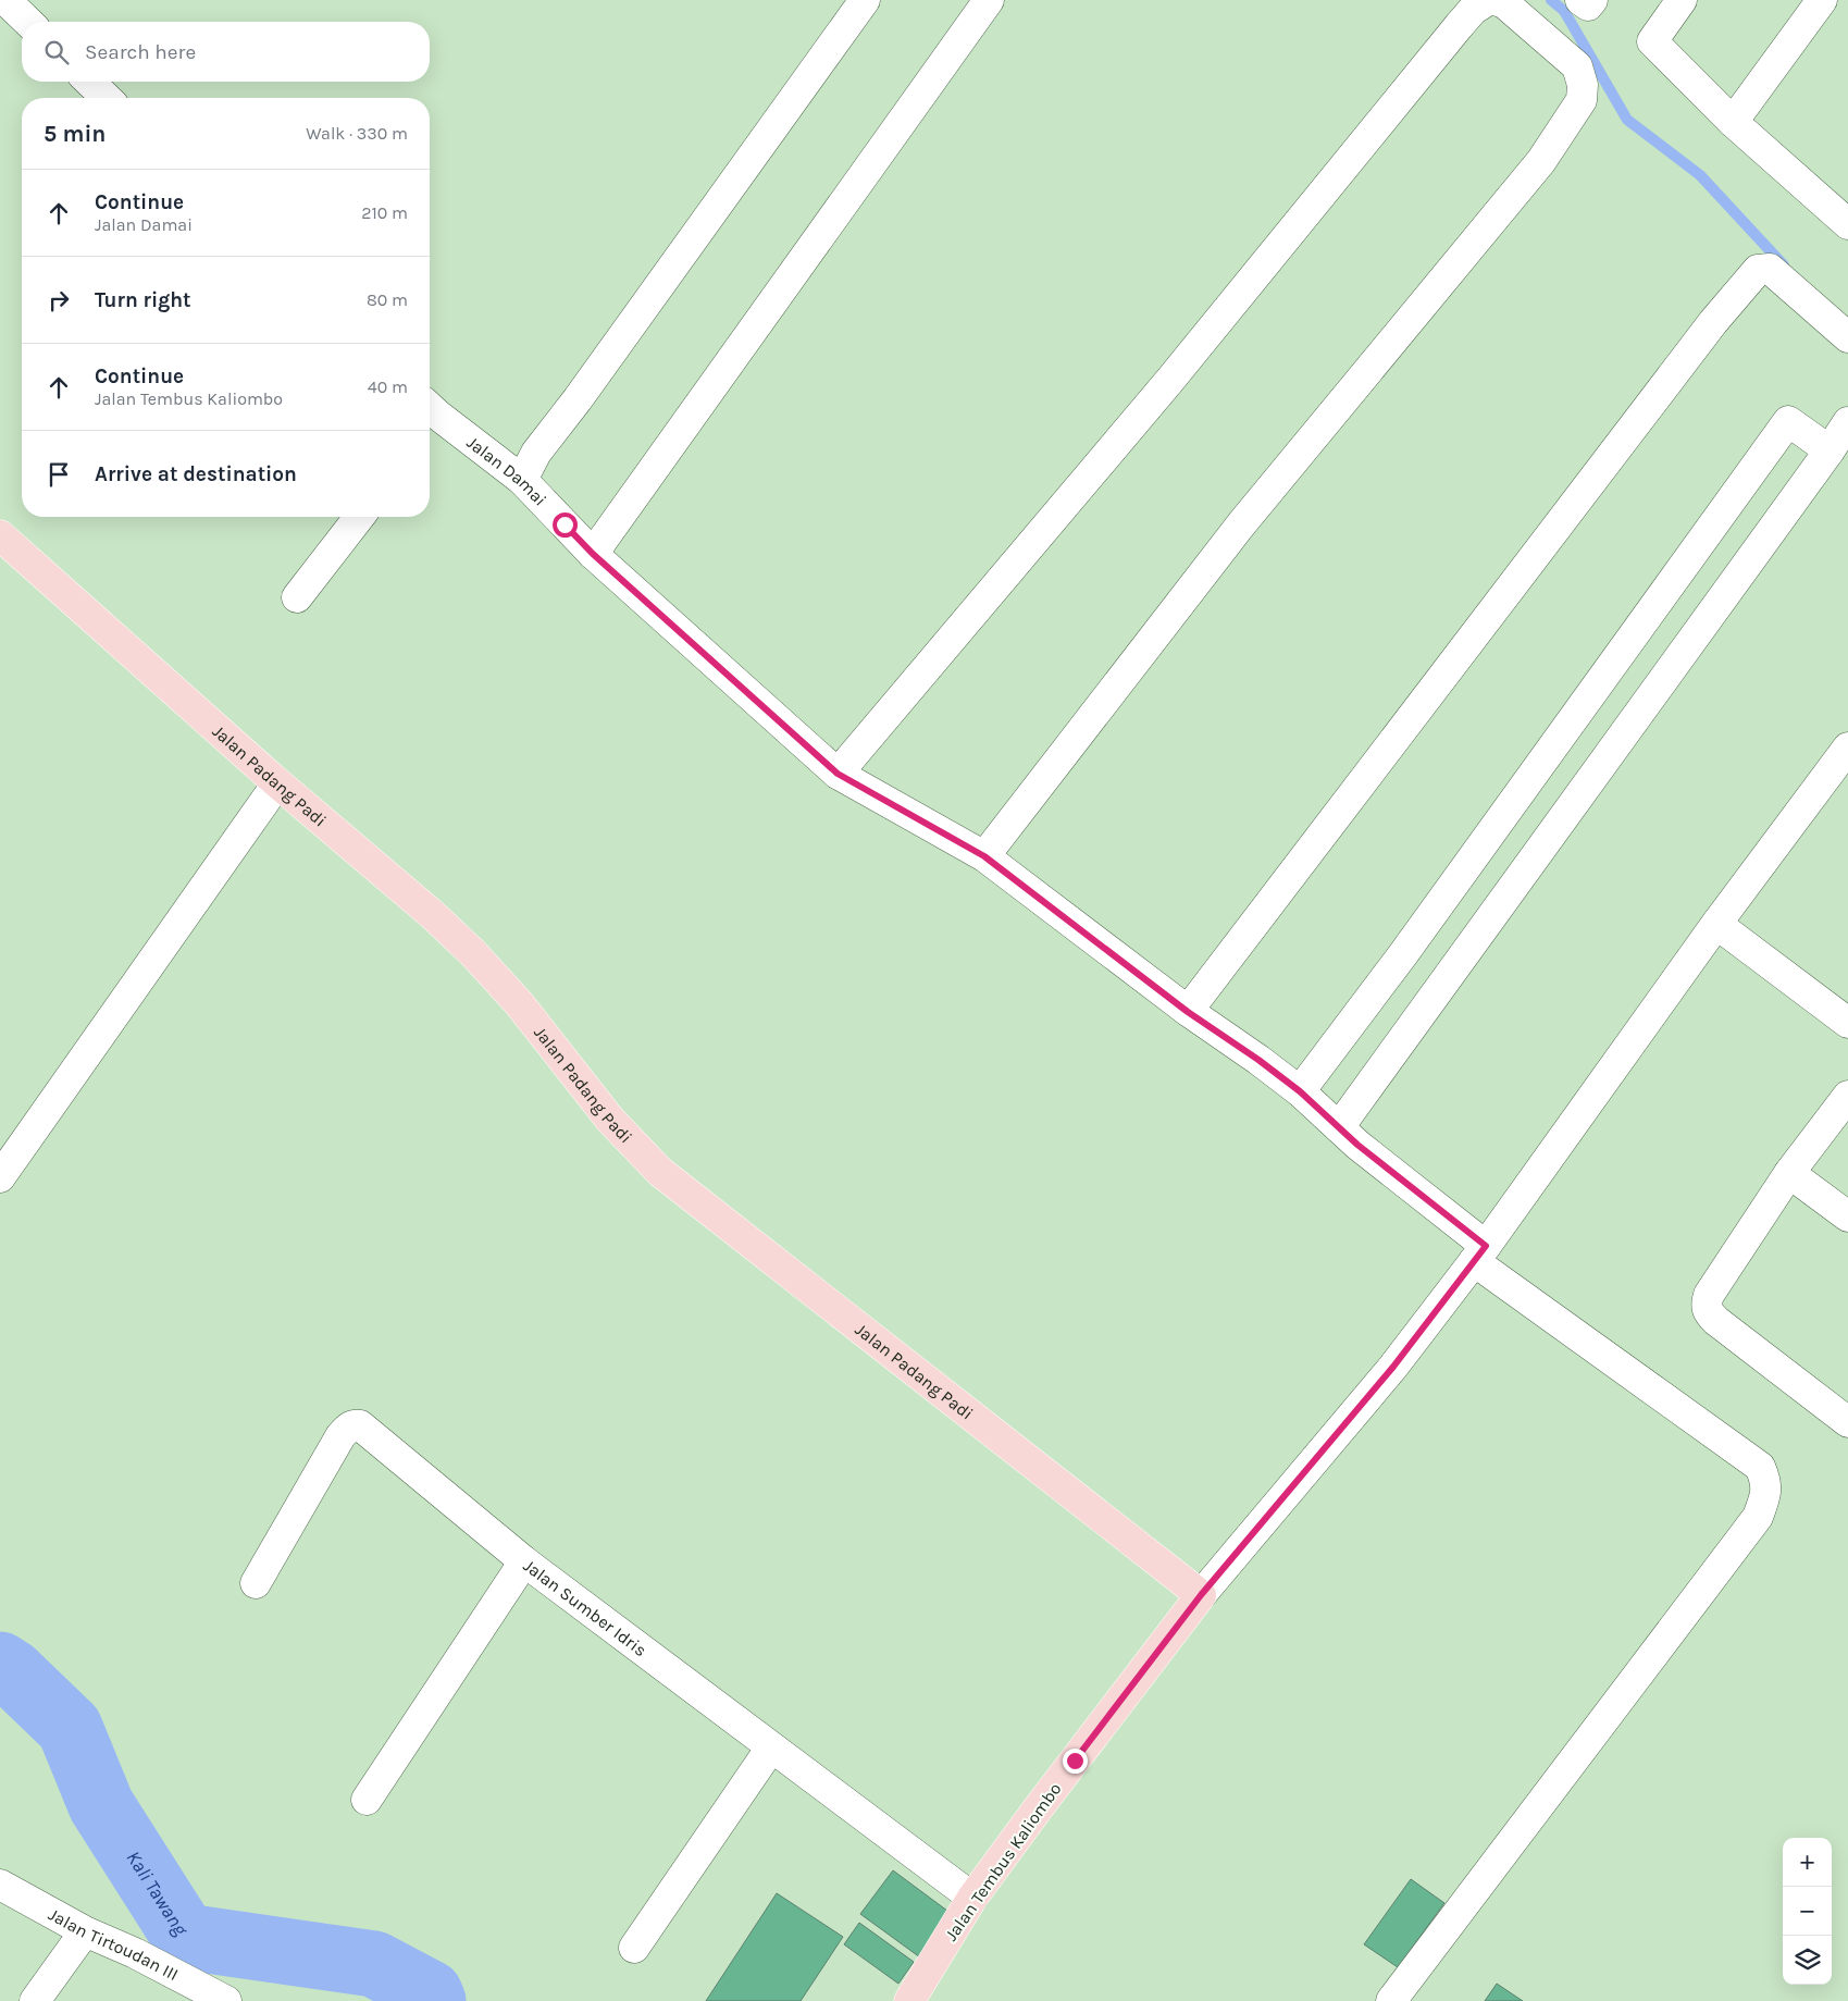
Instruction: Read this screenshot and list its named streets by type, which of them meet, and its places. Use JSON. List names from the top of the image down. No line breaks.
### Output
{"streets":{"main road":["Jalan Padang Padi","Jalan Tembus Kaliombo"],"street":["Jalan Damai","Jalan Sumber Idris","Jalan Tirtoudan III"]},"crossings":[["Jalan Padang Padi","Jalan Tembus Kaliombo"],["Jalan Sumber Idris","Jalan Tembus Kaliombo"]],"water":["Kali Tawang"],"page":{"search":"Search here","heading":["5 min","Walk · 330 m"],"list":[["Continue","Jalan Damai","210 m"],["Turn right","80 m"],["Continue","Jalan Tembus Kaliombo","40 m"],"Arrive at destination"],"map_buttons":["+","−"]}}
